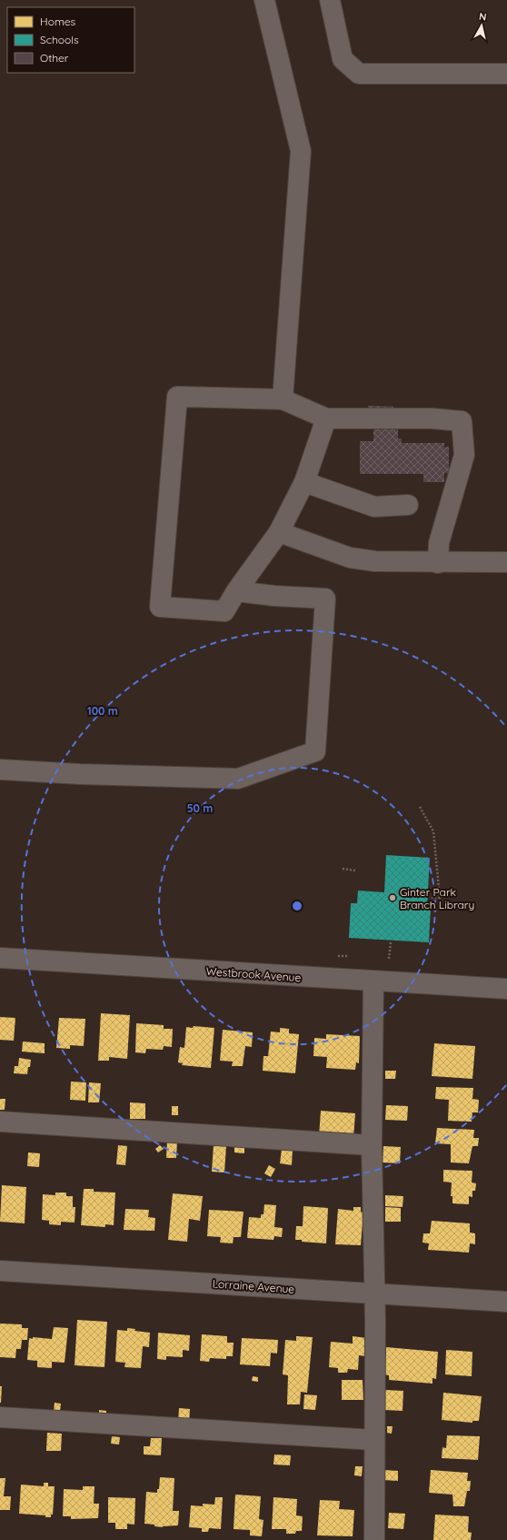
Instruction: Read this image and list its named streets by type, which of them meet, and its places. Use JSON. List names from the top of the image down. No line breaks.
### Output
{"streets":{"street":["Westbrook Avenue","Lorraine Avenue"]},"places":["Ginter Park Branch Library"],"legend":["Homes","Schools","Other"],"north":"top","rings":["100 m","50 m"]}
